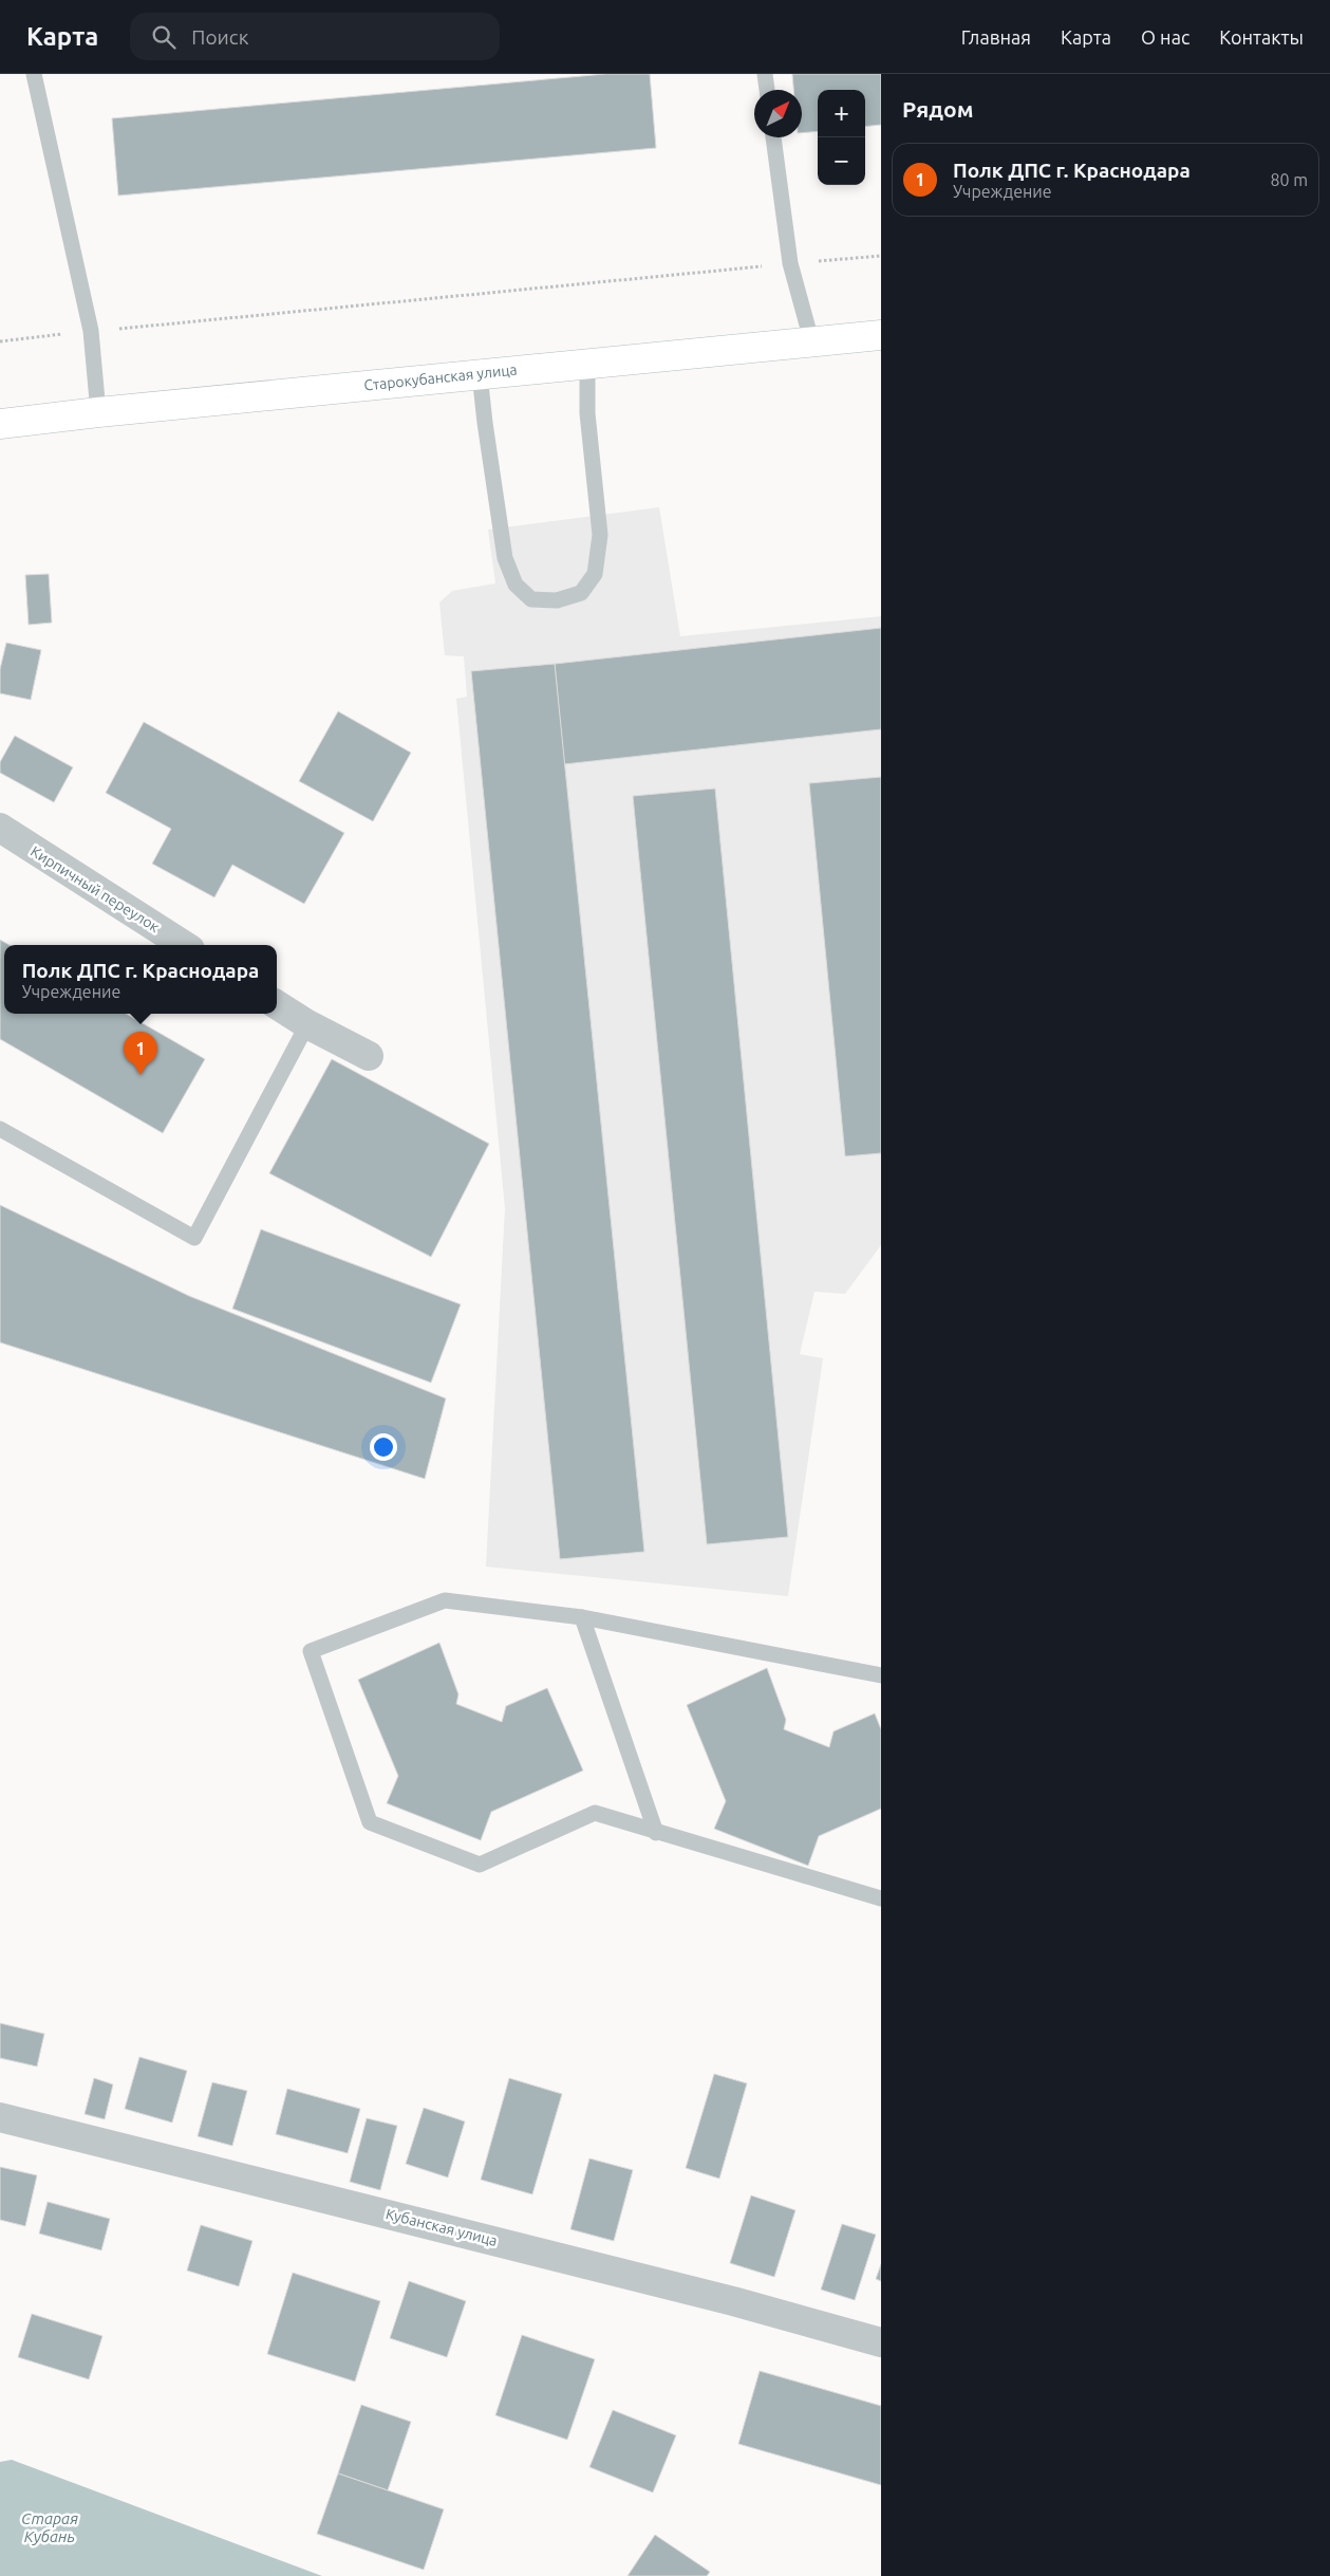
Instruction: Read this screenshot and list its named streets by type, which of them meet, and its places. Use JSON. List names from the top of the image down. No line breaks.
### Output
{"streets":{"street":["Старокубанская улица","Кирпичный переулок","Кубанская улица"]},"water":["Старая Кубань"],"north":"top right","page":{"header":"Карта","search":"Поиск","nav":["Главная","Карта","О нас","Контакты"],"heading":"Рядом","map_buttons":["+","−"],"list":[{"mark":"1","name":"Полк ДПС г. Краснодара","note":"Учреждение","value":"80 m"}],"popup":["Полк ДПС г. Краснодара","Учреждение"],"pins":"1"}}
